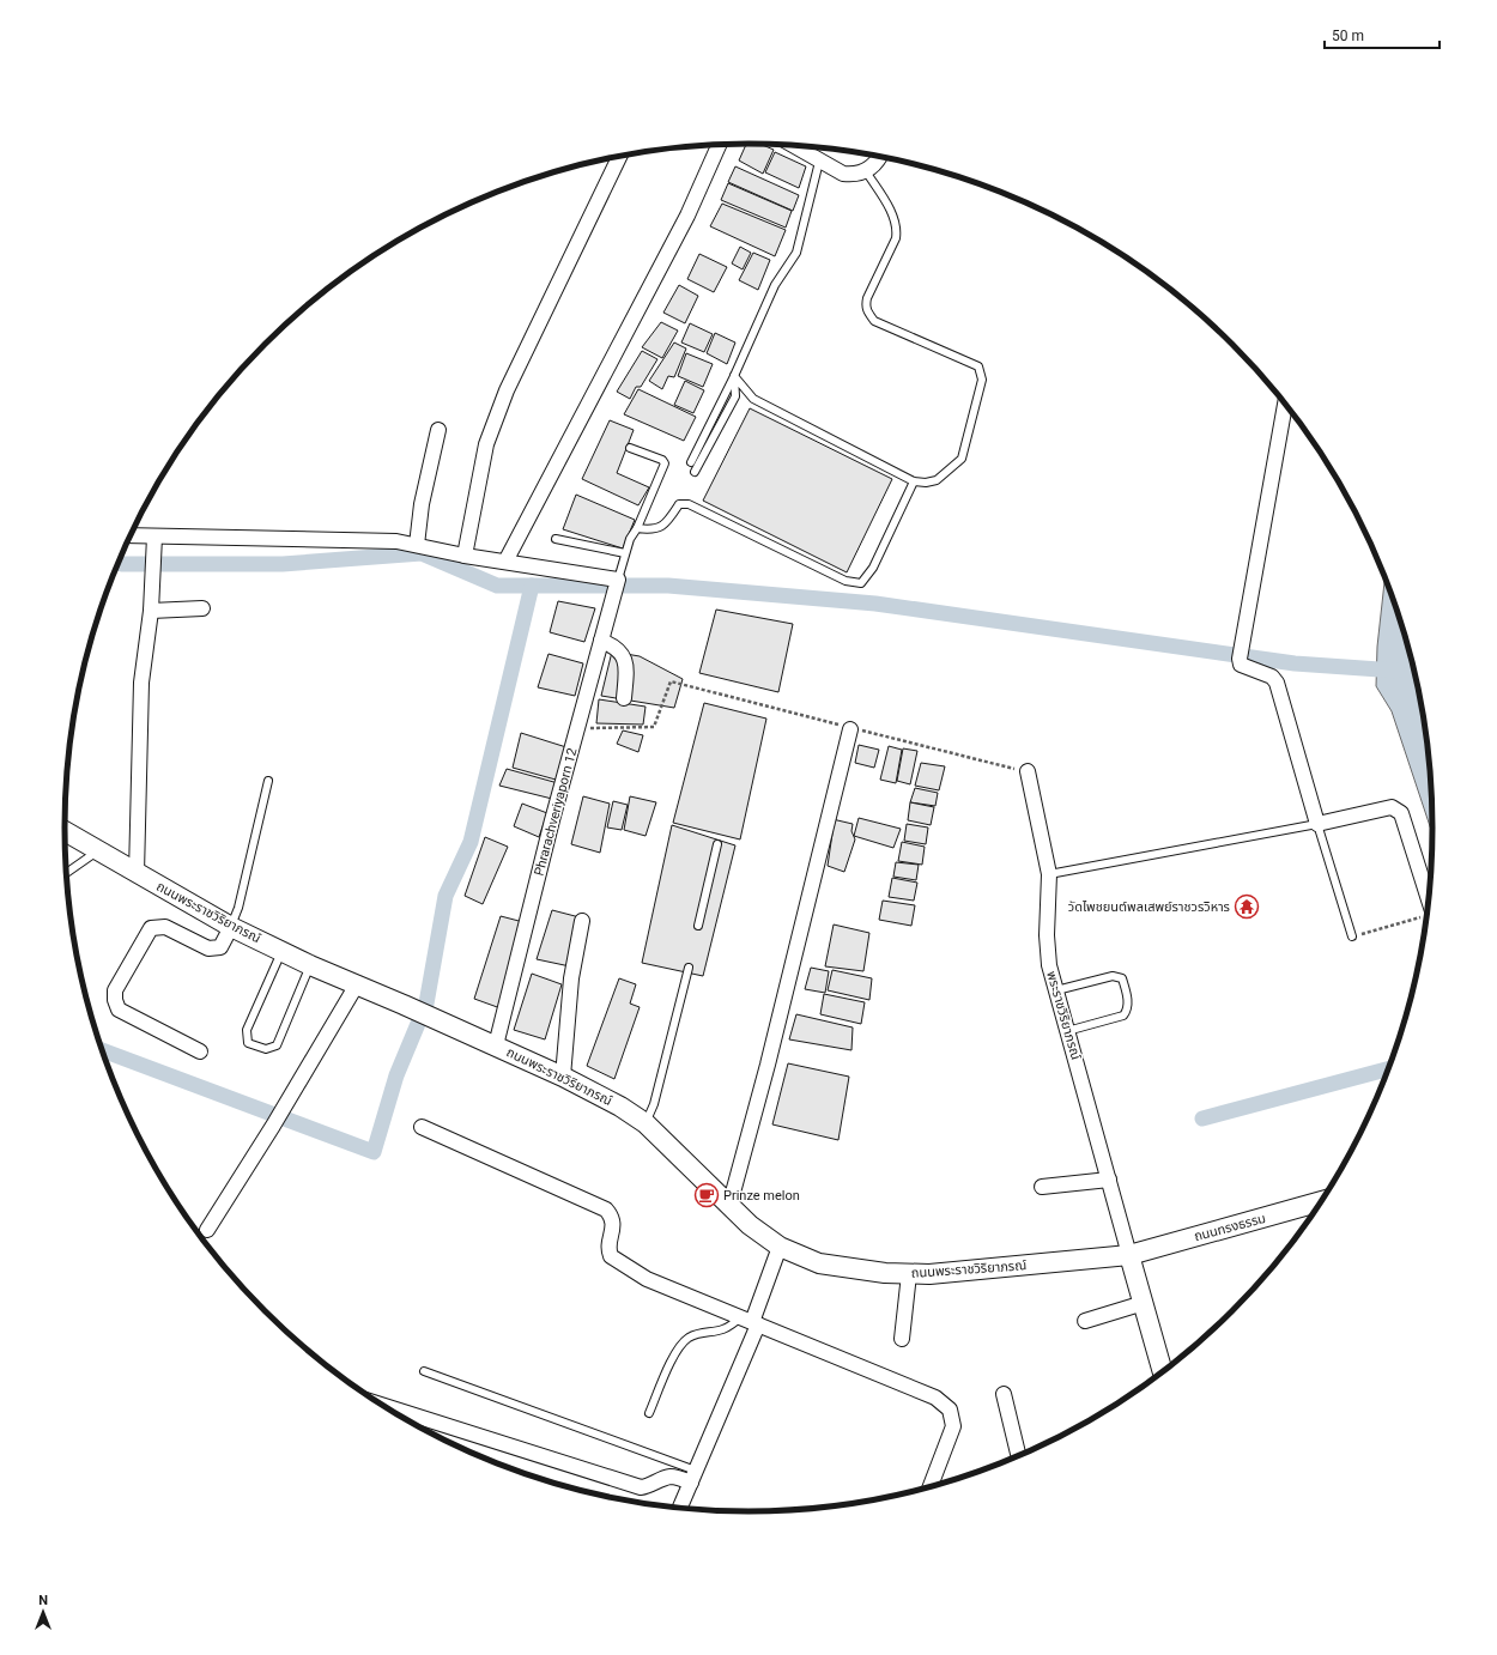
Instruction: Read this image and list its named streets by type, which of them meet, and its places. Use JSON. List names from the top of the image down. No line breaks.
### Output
{"streets":{"main road":["ถนนพระราชวิริยาภรณ์","ถนนทรงธรรม"],"street":["Phrarachveriyaporn 12","พระราชวิริยาภรณ์"]},"crossings":[["Phrarachveriyaporn 12","ถนนพระราชวิริยาภรณ์"],["ถนนพระราชวิริยาภรณ์","พระราชวิริยาภรณ์"],["ถนนพระราชวิริยาภรณ์","ถนนทรงธรรม"],["พระราชวิริยาภรณ์","ถนนทรงธรรม"]],"places":{"temple":["วัดไพชยนต์พลเสพย์ราชวรวิหาร"],"cafe":["Prinze melon"]},"scale_bar":"50 m","north":"top"}
